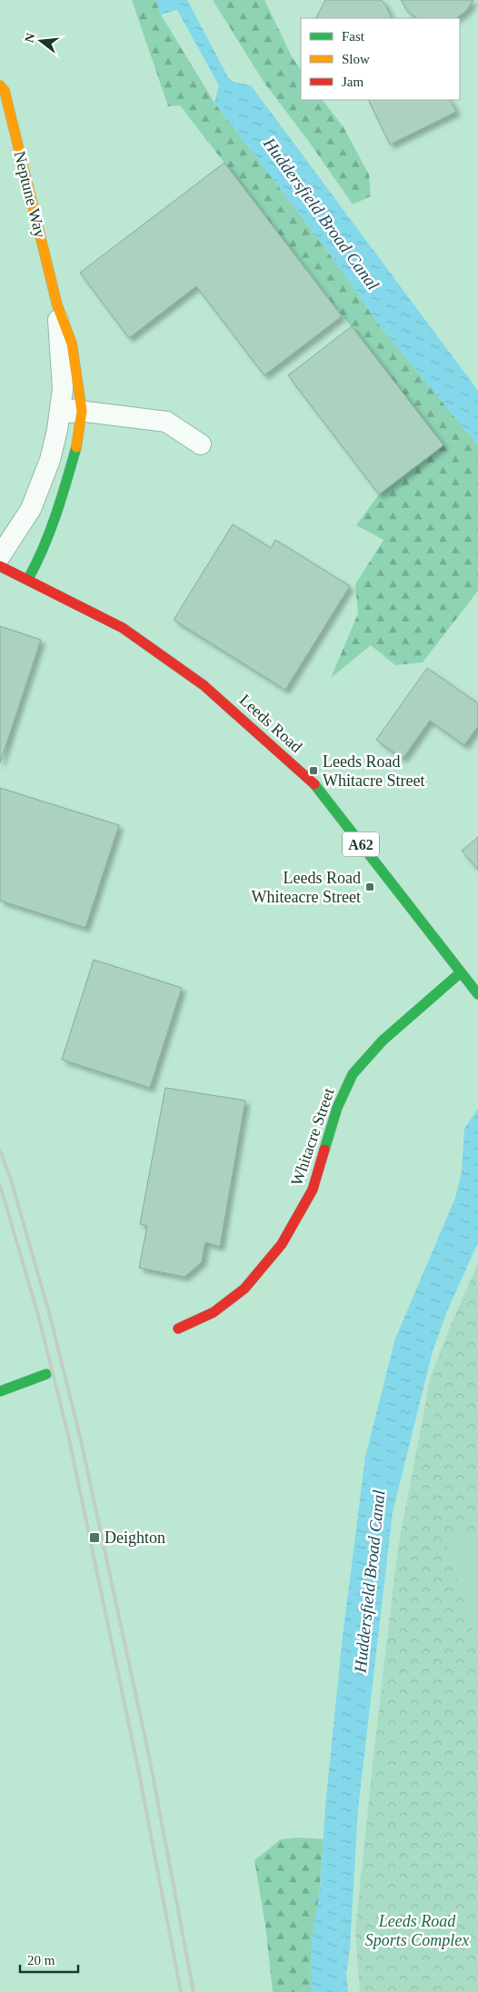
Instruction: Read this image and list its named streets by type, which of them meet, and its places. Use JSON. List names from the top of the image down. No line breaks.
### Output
{"streets":{"street":["Neptune Way","Leeds Road","A62","Whitacre Street"]},"crossings":[["Neptune Way","Leeds Road"],["Leeds Road","Whitacre Street"]],"water":["Huddersfield Broad Canal"],"parks":["Leeds Road Sports Complex"],"places":{"transit":["Leeds Road Whitacre Street","Leeds Road Whiteacre Street","Deighton"]},"legend":["Fast","Slow","Jam"],"scale_bar":"20 m","north":"left"}
